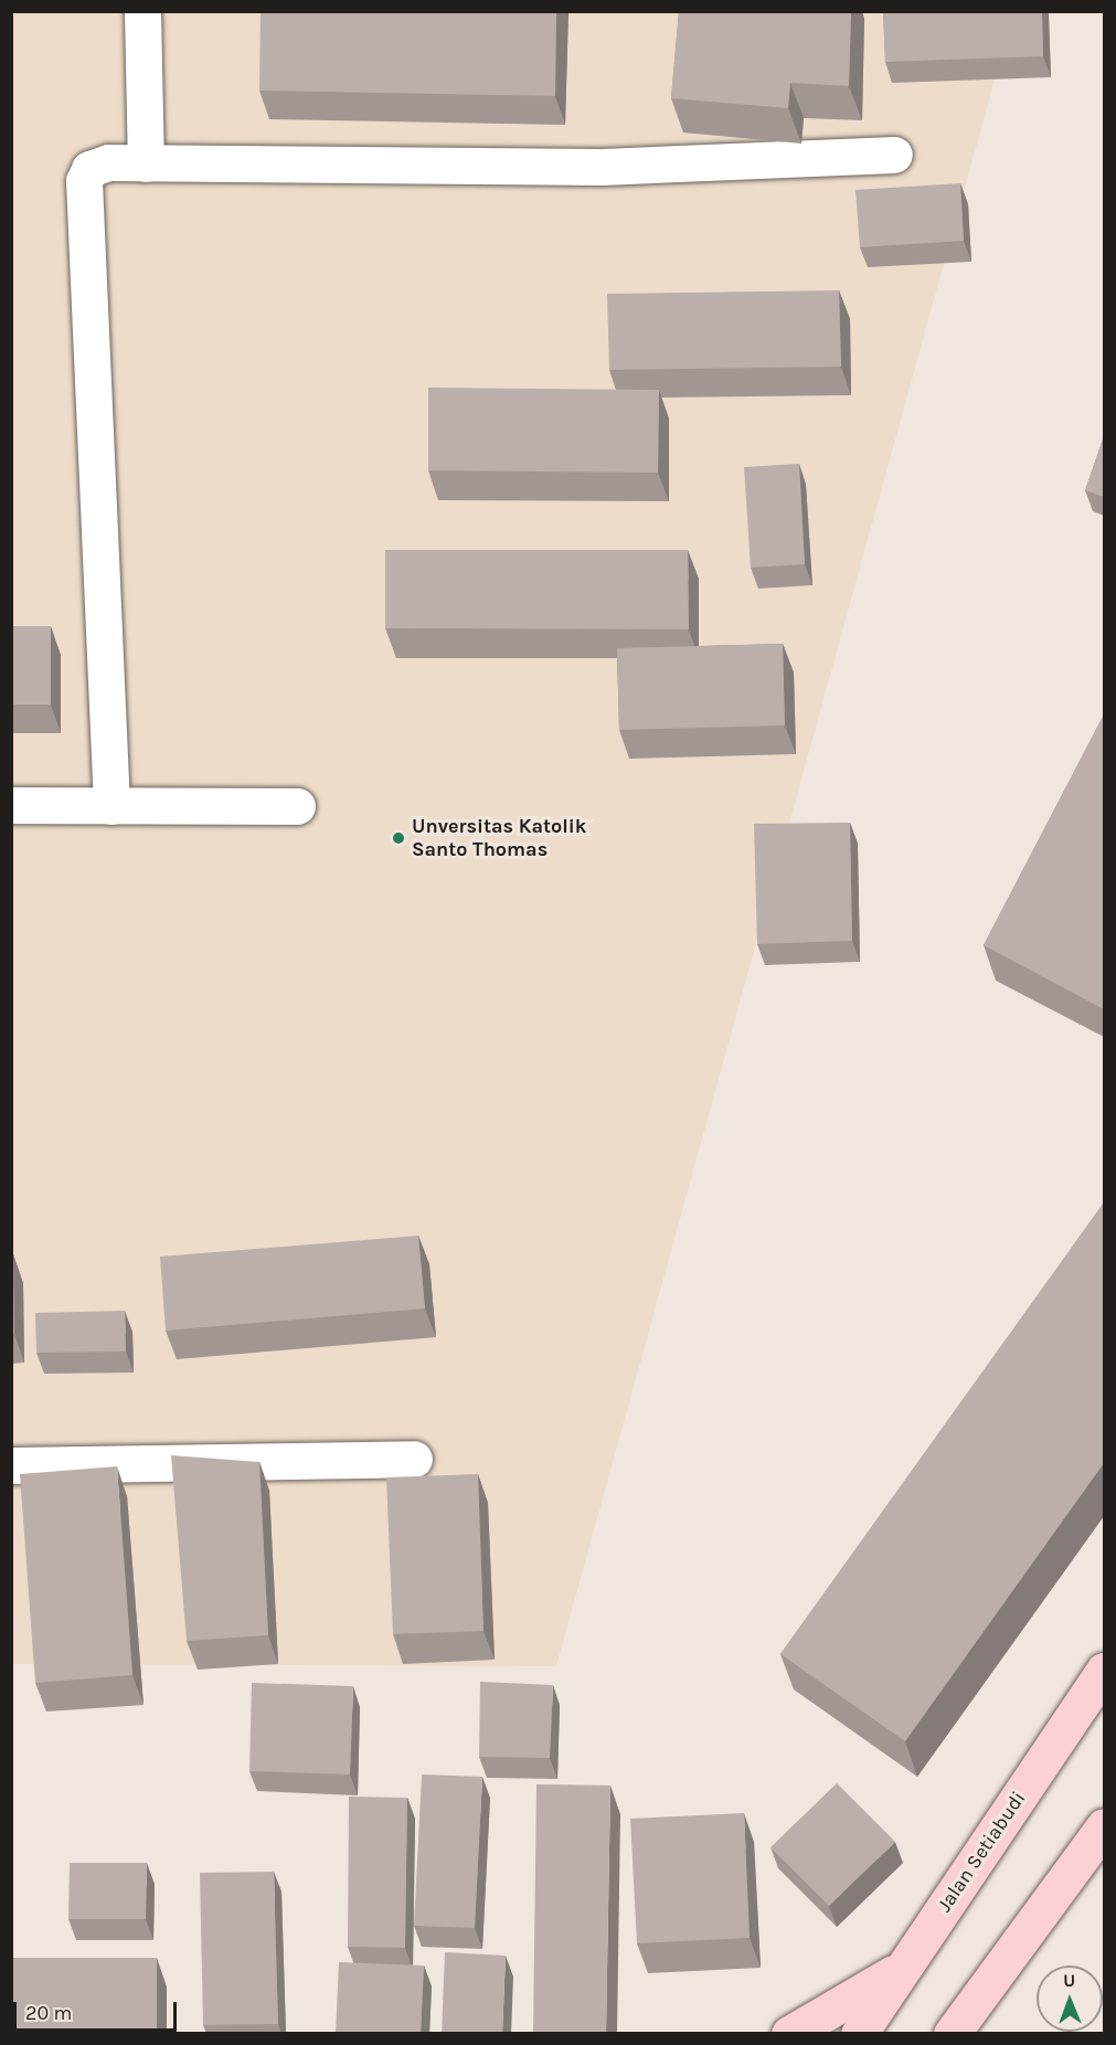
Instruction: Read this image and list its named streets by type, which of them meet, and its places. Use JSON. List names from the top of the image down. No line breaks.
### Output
{"streets":{"main road":["Jalan Setiabudi"]},"places":["Unversitas Katolik Santo Thomas"],"scale_bar":"20 m","north":"top"}
